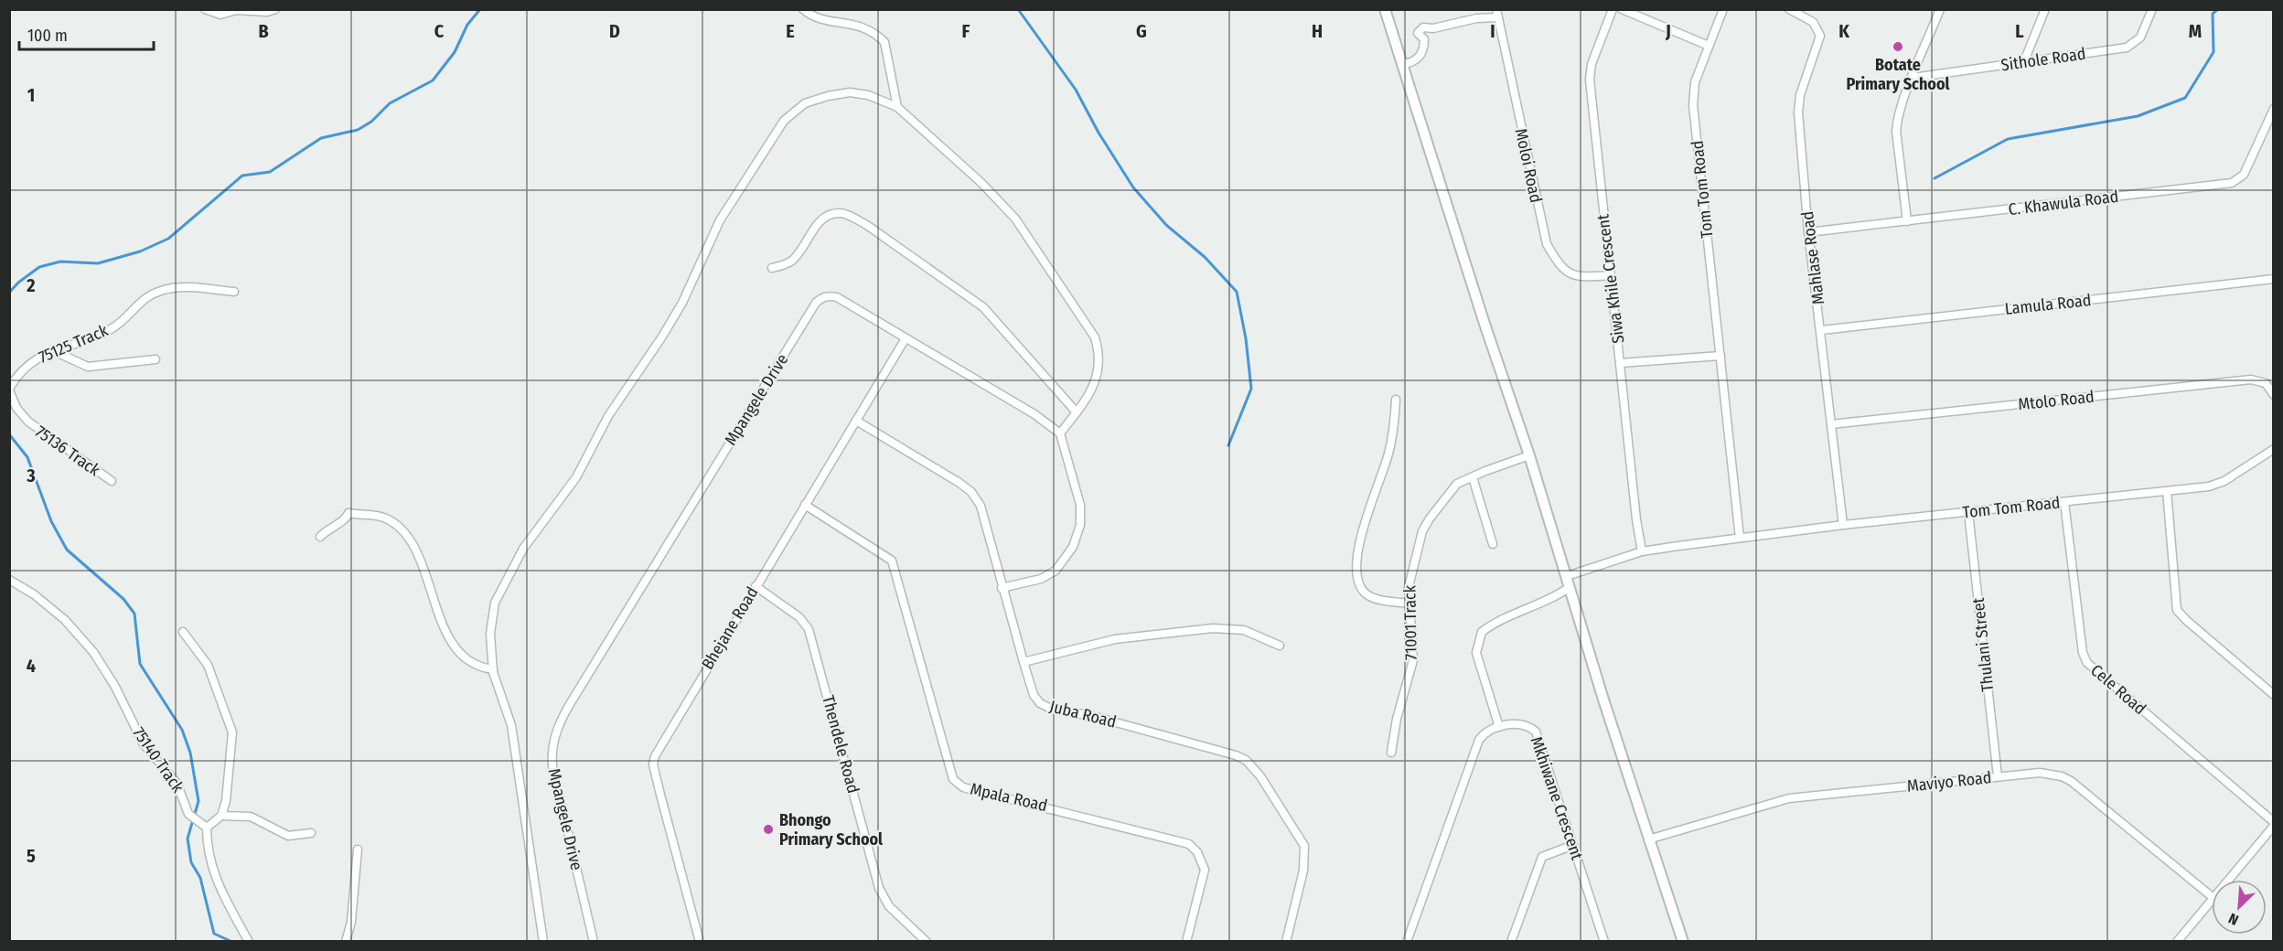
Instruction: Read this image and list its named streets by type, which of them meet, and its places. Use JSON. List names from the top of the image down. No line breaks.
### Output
{"streets":{"street":["Sithole Road","Moloi Road","Tom Tom Road","C. Khawula Road","Mahlase Road","Siwa Khile Crescent","Lamula Road","75125 Track","Mpangele Drive","Mtolo Road","75136 Track","71001 Track","Bhejane Road","Thulani Street","Cele Road","Juba Road","Thendele Road","75140 Track","Maviyo Road","Mpala Road","Mkhiwane Crescent"]},"crossings":[["Moloi Road","Siwa Khile Crescent"],["Tom Tom Road","Mahlase Road"],["Tom Tom Road","Siwa Khile Crescent"],["Tom Tom Road","Thulani Street"],["Tom Tom Road","Cele Road"],["C. Khawula Road","Mahlase Road"],["Mahlase Road","Lamula Road"],["Mahlase Road","Mtolo Road"],["75125 Track","75136 Track"],["Mpangele Drive","Bhejane Road"],["Bhejane Road","Juba Road"],["Bhejane Road","Thendele Road"],["Bhejane Road","Mpala Road"],["Thulani Street","Maviyo Road"]],"places":["Botate Primary School","Bhongo Primary School"],"scale_bar":"100 m","north":"bottom left","grid":{"columns":["B","C","D","E","F","G","H","I","J","K","L","M"],"rows":["1","2","3","4","5"]}}
